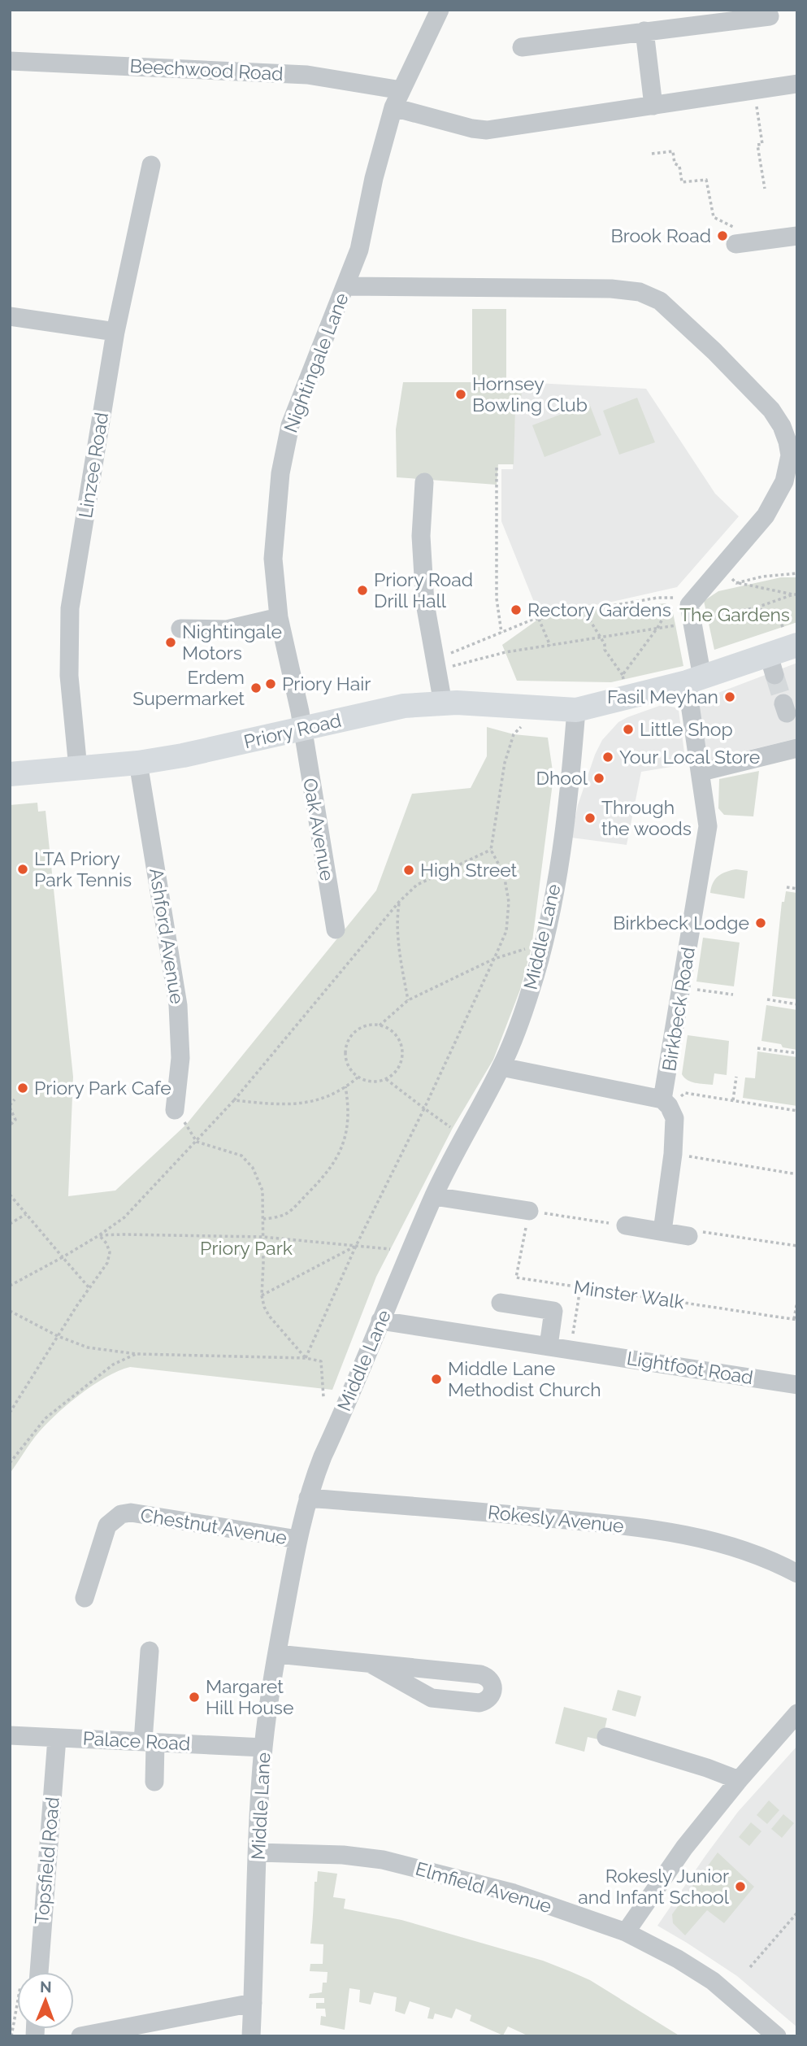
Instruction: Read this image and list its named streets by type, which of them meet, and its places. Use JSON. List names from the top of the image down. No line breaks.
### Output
{"streets":{"main road":["Priory Road"],"street":["Beechwood Road","Nightingale Lane","Linzee Road","Oak Avenue","Ashford Avenue","Middle Lane","Birkbeck Road","Minster Walk","Lightfoot Road","Rokesly Avenue","Chestnut Avenue","Palace Road","Topsfield Road","Elmfield Avenue"]},"crossings":[["Beechwood Road","Nightingale Lane"],["Nightingale Lane","Priory Road"],["Nightingale Lane","Oak Avenue"],["Linzee Road","Priory Road"],["Priory Road","Oak Avenue"],["Priory Road","Ashford Avenue"],["Priory Road","Middle Lane"],["Middle Lane","Lightfoot Road"],["Middle Lane","Rokesly Avenue"],["Middle Lane","Chestnut Avenue"],["Middle Lane","Palace Road"],["Middle Lane","Elmfield Avenue"],["Minster Walk","Lightfoot Road"],["Palace Road","Topsfield Road"]],"parks":["The Gardens","Priory Park"],"places":["Brook Road","Hornsey Bowling Club","Priory Road Drill Hall","Rectory Gardens","Nightingale Motors","Priory Hair","Erdem Supermarket","Fasil Meyhan","Little Shop","Your Local Store","Dhool","Through the woods","LTA Priory Park Tennis","High Street","Birkbeck Lodge","Priory Park Cafe","Middle Lane Methodist Church","Margaret Hill House","Rokesly Junior and Infant School"],"north":"top"}
